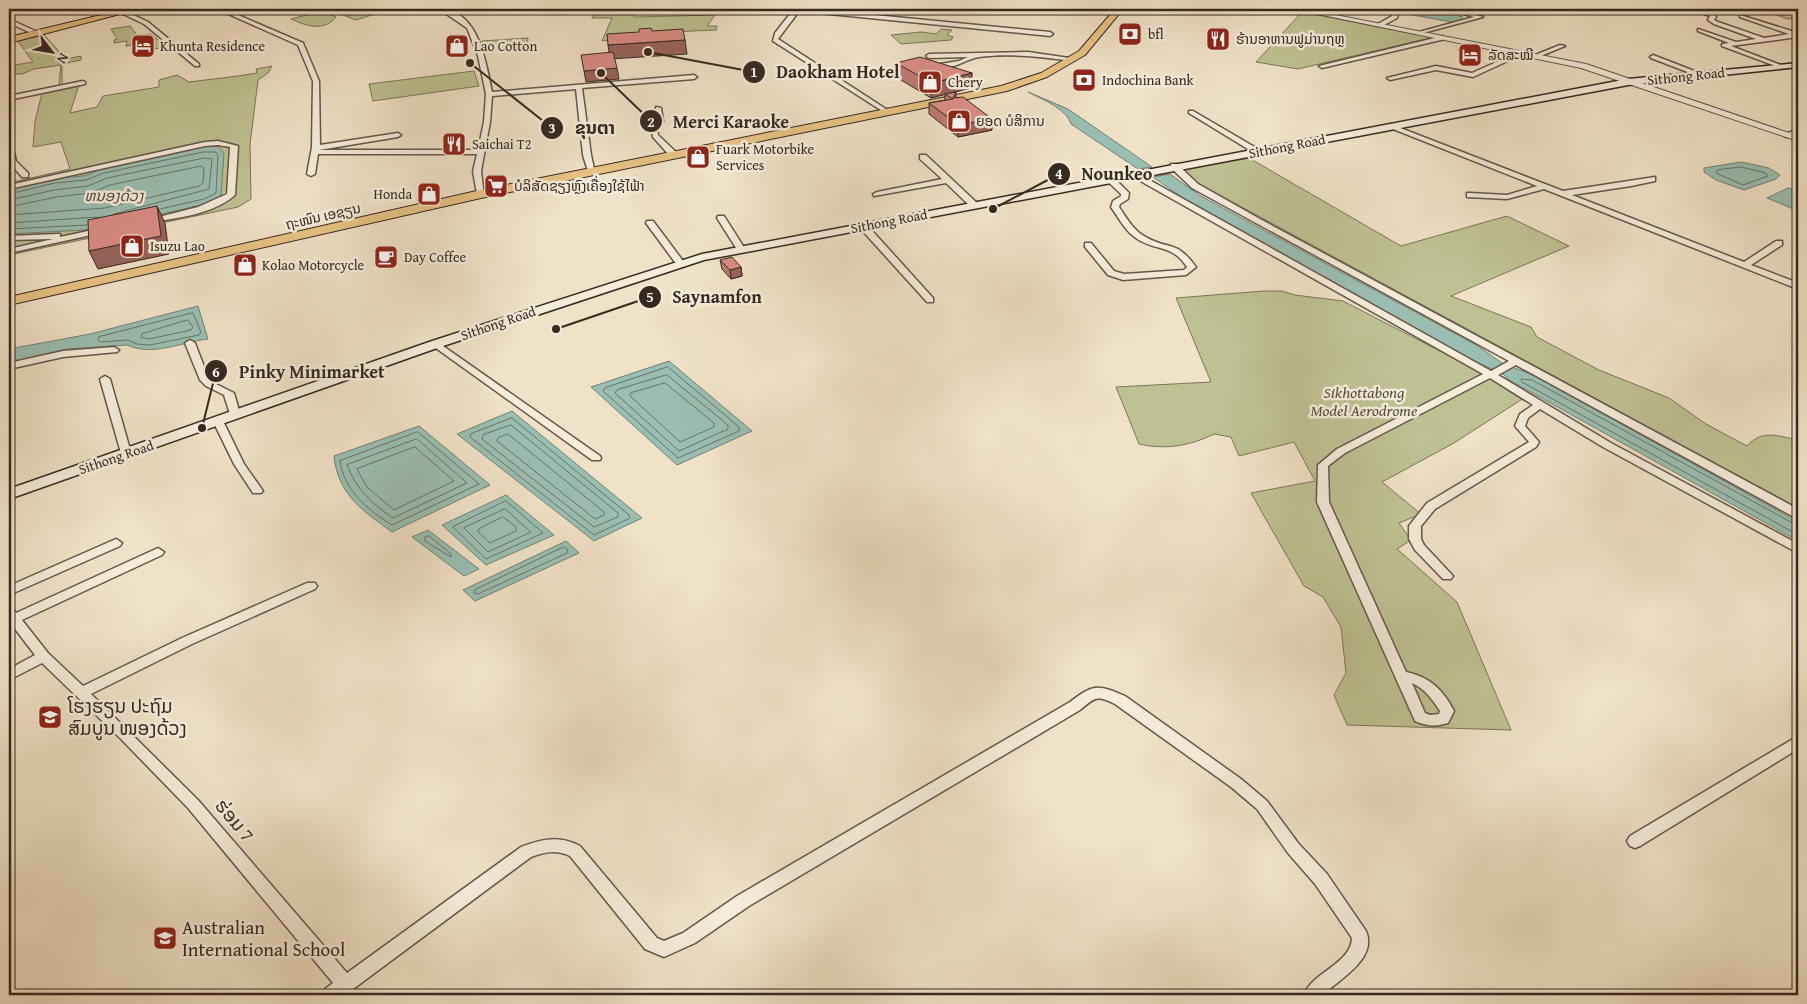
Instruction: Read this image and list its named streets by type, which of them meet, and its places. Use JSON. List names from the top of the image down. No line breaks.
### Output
{"streets":{"main road":["Sithong Road","ຖະໜົນ ເອຊຽນ"],"street":["ຮ່ອມ 7"]},"water":["ຫນອງດ້ວງ"],"parks":["Sikhottabong Model Aerodrome"],"places":{"bank":["bfl","Indochina Bank"],"restaurant":["ຮ້ານອາຫານຟູມ່ານຖຫຼ","Saichai T2"],"hotel":["Khunta Residence","ລັດສະໝີ"],"shop":["Lao Cotton","Chery","ຍອດ ບໍສິການ","Fuark Motorbike Services","Honda","Isuzu Lao","Kolao Motorcycle"],"other":["Daokham Hotel","ຂຸນຕາ","Merci Karaoke","Nounkeo","Saynamfon","Pinky Minimarket"],"supermarket":["ບໍລິສັດຊຽງຫຼົງເຄື່ອງໃຊ້ໄຟ້າ"],"cafe":["Day Coffee"],"school or university":["ໂຮງຮຽນ ປະຖົມ ສົມບູນ ໜອງດ້ວງ","Australian International School"]},"north":"bottom right"}
